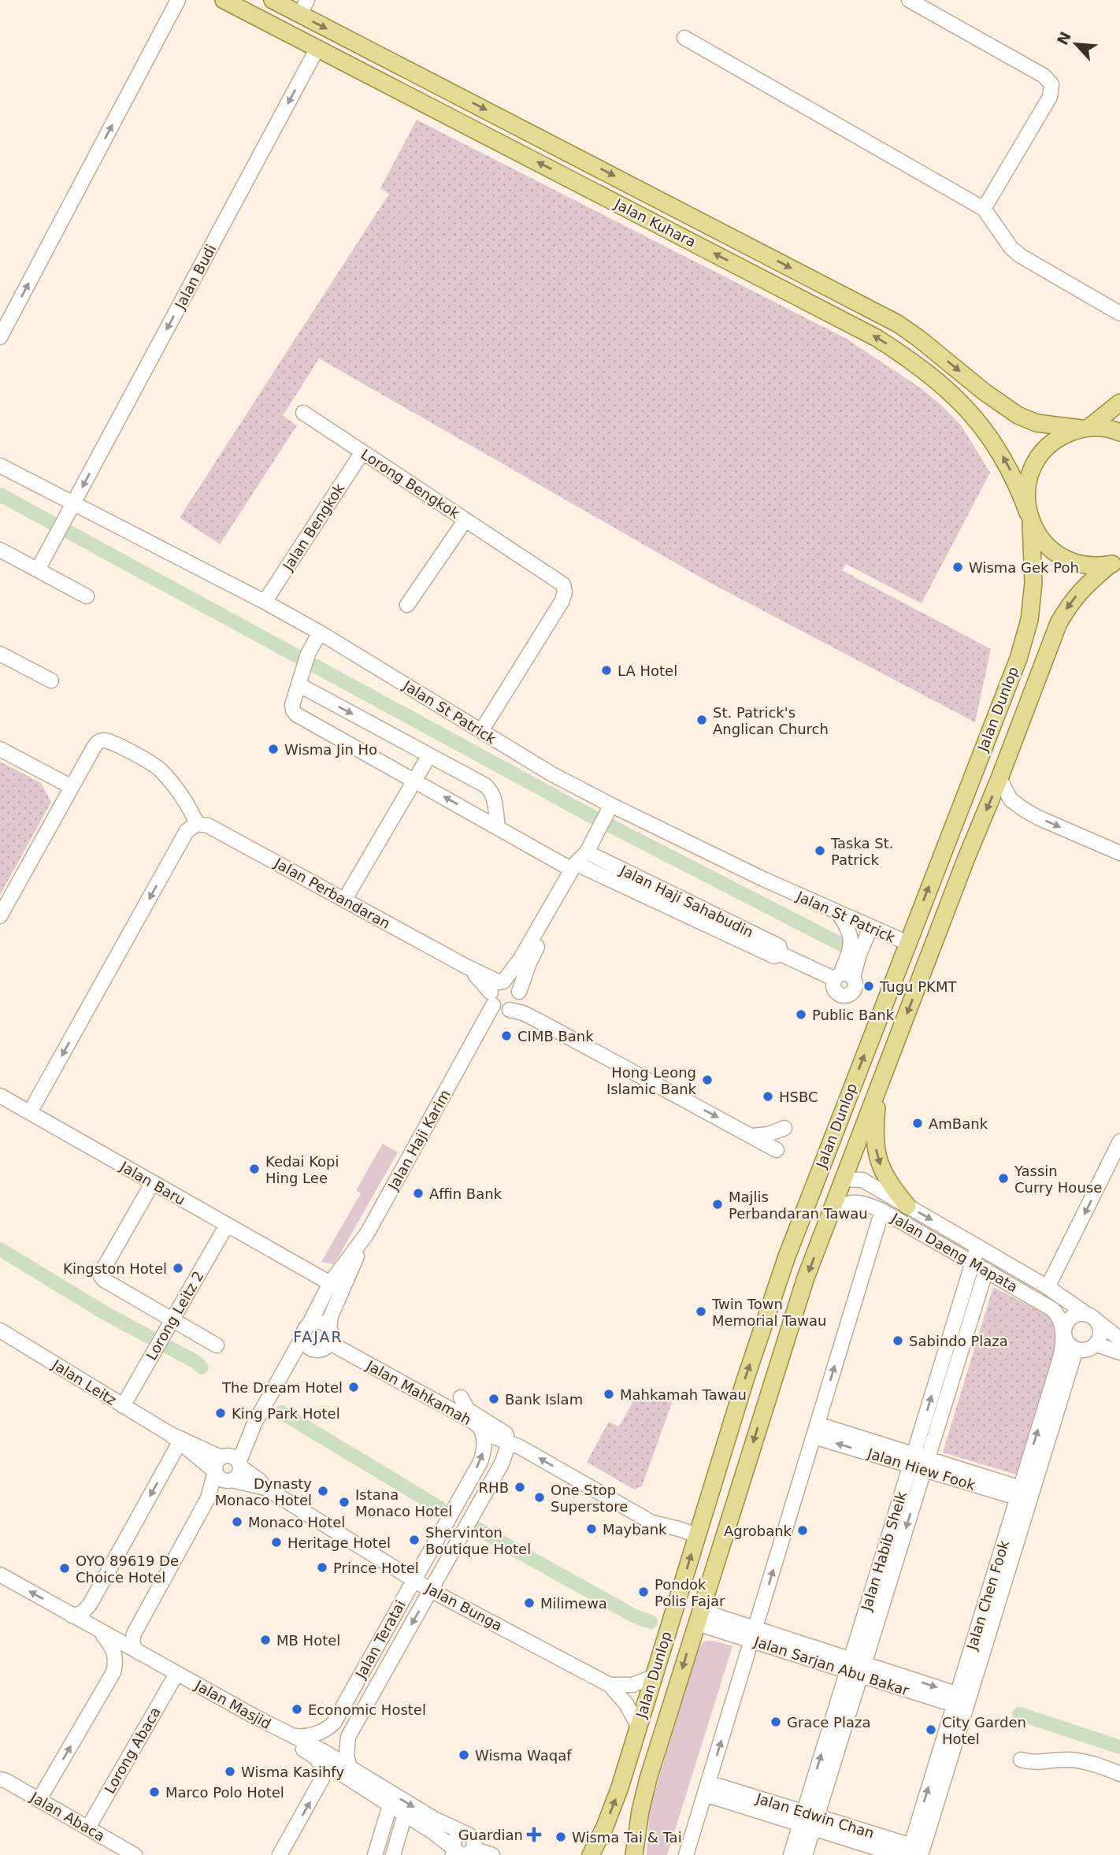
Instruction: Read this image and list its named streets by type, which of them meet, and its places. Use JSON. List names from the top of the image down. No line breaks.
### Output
{"streets":{"main road":["Jalan Kuhara","Jalan Dunlop"],"street":["Jalan Budi","Lorong Bengkok","Jalan Bengkok","Jalan St Patrick","Jalan Perbandaran","Jalan Haji Sahabudin","Jalan Haji Karim","Jalan Baru","Jalan Daeng Mapata","Lorong Leitz 2","Jalan Leitz","Jalan Mahkamah","Jalan Hiew Fook","Jalan Habib Sheik","Jalan Chen Fook","Jalan Bunga","Jalan Teratai","Jalan Sarjan Abu Bakar","Jalan Masjid","Lorong Abaca","Jalan Edwin Chan","Jalan Abaca"]},"crossings":[["Jalan Kuhara","Jalan Budi"],["Jalan Kuhara","Jalan Dunlop"],["Jalan Budi","Jalan St Patrick"],["Lorong Bengkok","Jalan Bengkok"],["Lorong Bengkok","Jalan St Patrick"],["Jalan Bengkok","Jalan St Patrick"],["Jalan Dunlop","Jalan St Patrick"],["Jalan Dunlop","Jalan Daeng Mapata"],["Jalan Dunlop","Jalan Mahkamah"],["Jalan Dunlop","Jalan Bunga"],["Jalan Dunlop","Jalan Sarjan Abu Bakar"],["Jalan St Patrick","Jalan Haji Sahabudin"],["Jalan Perbandaran","Jalan Haji Karim"],["Jalan Baru","Lorong Leitz 2"],["Jalan Daeng Mapata","Jalan Habib Sheik"],["Jalan Daeng Mapata","Jalan Chen Fook"],["Lorong Leitz 2","Jalan Leitz"],["Jalan Mahkamah","Jalan Teratai"],["Jalan Hiew Fook","Jalan Habib Sheik"],["Jalan Hiew Fook","Jalan Chen Fook"],["Jalan Habib Sheik","Jalan Sarjan Abu Bakar"],["Jalan Habib Sheik","Jalan Edwin Chan"],["Jalan Chen Fook","Jalan Sarjan Abu Bakar"],["Jalan Chen Fook","Jalan Edwin Chan"],["Jalan Bunga","Jalan Teratai"],["Jalan Teratai","Jalan Masjid"],["Jalan Masjid","Lorong Abaca"],["Lorong Abaca","Jalan Abaca"]],"one_way":["Jalan Budi","Jalan Mahkamah"],"districts":["FAJAR"],"places":{"other":["Wisma Gek Poh","LA Hotel","St. Patrick's Anglican Church","Wisma Jin Ho","Taska St. Patrick","Tugu PKMT","Public Bank","CIMB Bank","Hong Leong Islamic Bank","HSBC","AmBank","Kedai Kopi Hing Lee","Yassin Curry House","Affin Bank","Majlis Perbandaran Tawau","Kingston Hotel","Twin Town Memorial Tawau","Sabindo Plaza","The Dream Hotel","Mahkamah Tawau","Bank Islam","King Park Hotel","RHB","Dynasty Monaco Hotel","One Stop Superstore","Istana Monaco Hotel","Monaco Hotel","Maybank","Agrobank","Shervinton Boutique Hotel","Heritage Hotel","Prince Hotel","OYO 89619 De Choice Hotel","Pondok Polis Fajar","Milimewa","MB Hotel","Economic Hostel","Grace Plaza","City Garden Hotel","Wisma Waqaf","Wisma Kasihfy","Marco Polo Hotel","Wisma Tai & Tai"],"health":["Guardian"]},"north":"top left"}
